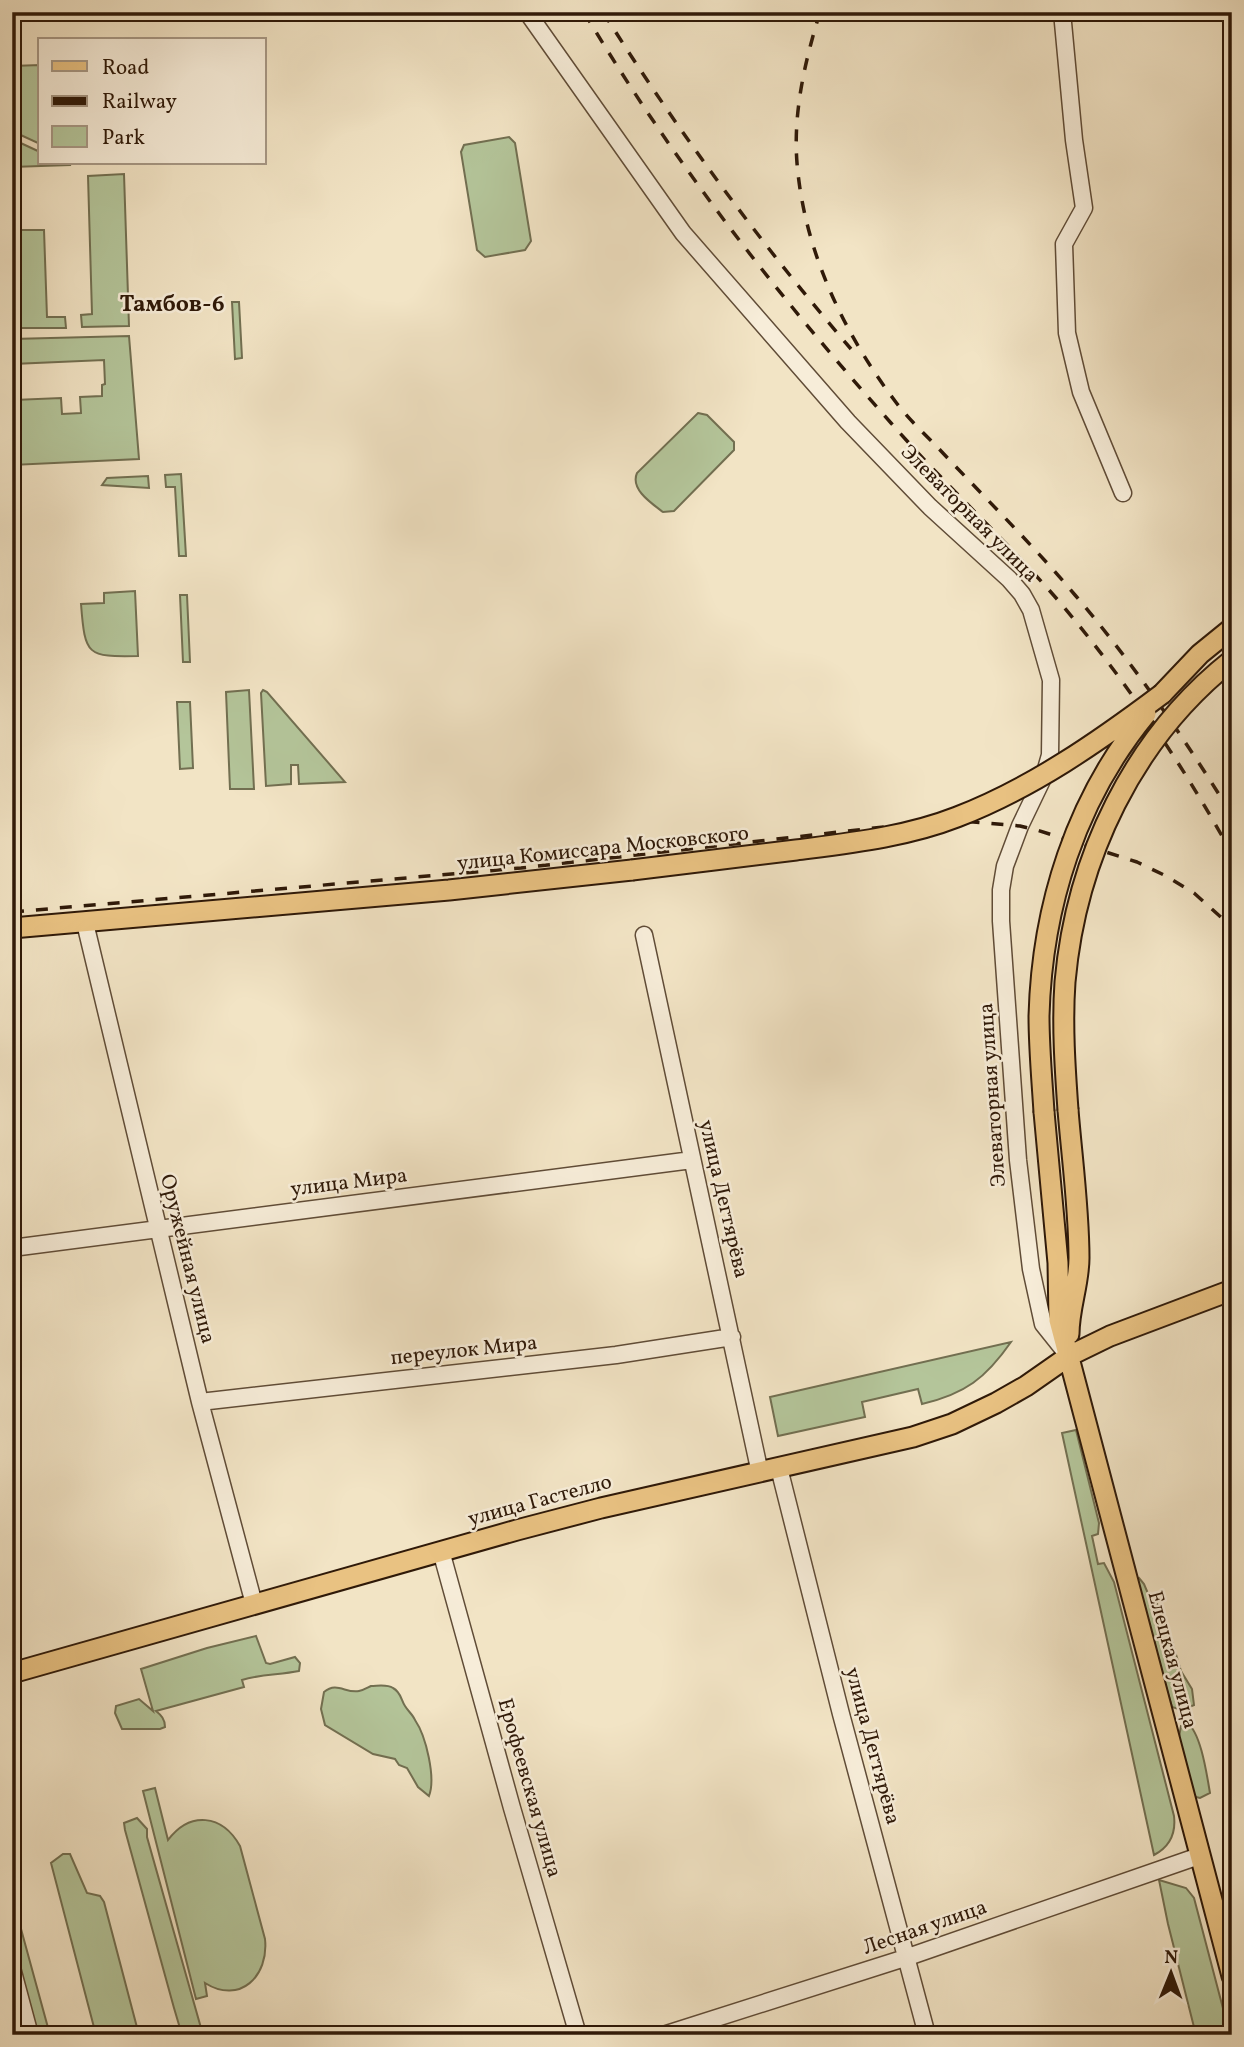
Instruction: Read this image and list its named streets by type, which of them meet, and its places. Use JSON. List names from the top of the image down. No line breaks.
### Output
{"streets":{"main road":["улица Комиссара Московского","улица Гастелло","Елецкая улица"],"street":["Элеваторная улица","улица Мира","улица Дегтярёва","Оружейная улица","переулок Мира","Ерофеевская улица","Лесная улица"]},"crossings":[["Элеваторная улица","улица Гастелло"],["Элеваторная улица","Елецкая улица"],["улица Комиссара Московского","Оружейная улица"],["улица Мира","улица Дегтярёва"],["улица Мира","Оружейная улица"],["улица Дегтярёва","переулок Мира"],["улица Дегтярёва","улица Гастелло"],["улица Дегтярёва","Лесная улица"],["Оружейная улица","переулок Мира"],["Оружейная улица","улица Гастелло"],["улица Гастелло","Елецкая улица"],["улица Гастелло","Ерофеевская улица"],["Елецкая улица","Лесная улица"]],"districts":["Тамбов-6"],"legend":["Road","Railway","Park"],"north":"top"}
